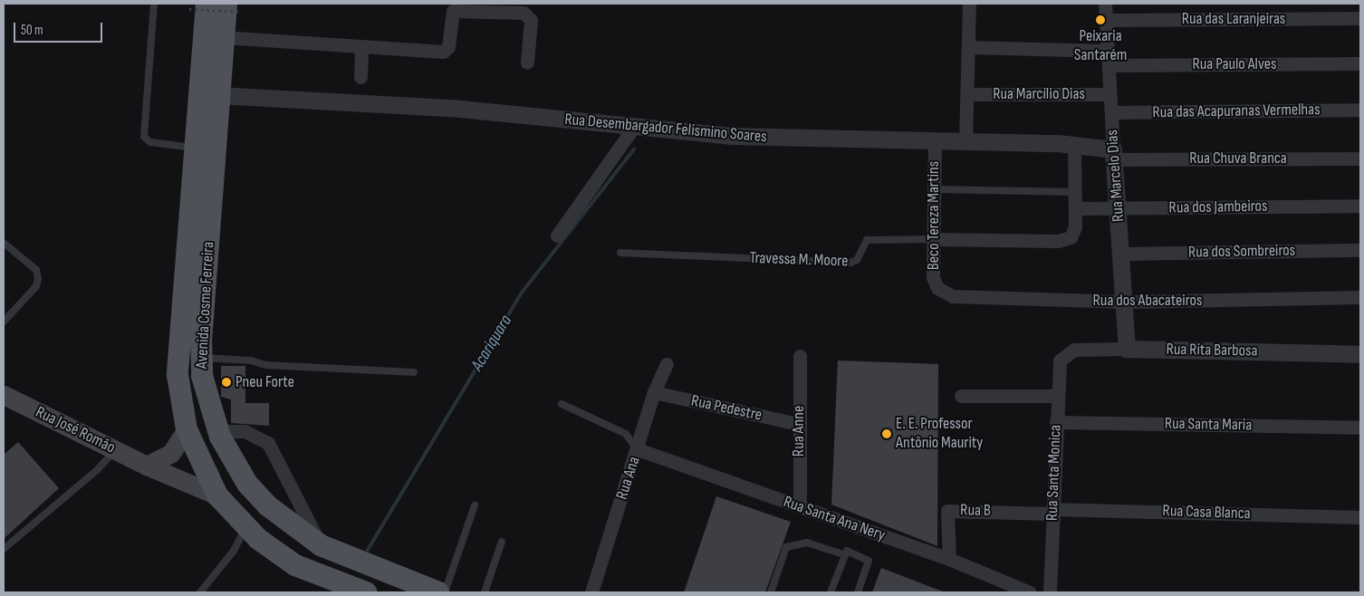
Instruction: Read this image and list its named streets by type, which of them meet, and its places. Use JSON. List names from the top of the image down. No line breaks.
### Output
{"streets":{"main road":["Avenida Cosme Ferreira","Rua José Romão"],"street":["Rua das Laranjeiras","Rua Paulo Alves","Rua Marcílio Dias","Rua das Acapuranas Vermelhas","Rua Desembargador Felismino Soares","Rua Chuva Branca","Rua Marcelo Dias","Rua dos Jambeiros","Beco Tereza Martins","Rua dos Sombreiros","Travessa M. Moore","Rua dos Abacateiros","Rua Rita Barbosa","Rua Pedestre","Rua Santa Maria","Rua Anne","Rua Santa Monica","Rua Ana","Rua B","Rua Casa Blanca","Rua Santa Ana Nery"]},"crossings":[["Rua das Laranjeiras","Rua Marcelo Dias"],["Rua Paulo Alves","Rua Marcelo Dias"],["Rua Marcílio Dias","Rua Marcelo Dias"],["Rua das Acapuranas Vermelhas","Rua Marcelo Dias"],["Rua Desembargador Felismino Soares","Rua Chuva Branca"],["Rua Desembargador Felismino Soares","Rua Marcelo Dias"],["Rua Desembargador Felismino Soares","Beco Tereza Martins"],["Rua Desembargador Felismino Soares","Avenida Cosme Ferreira"],["Rua Chuva Branca","Rua Marcelo Dias"],["Rua Marcelo Dias","Rua dos Jambeiros"],["Rua Marcelo Dias","Rua dos Sombreiros"],["Rua Marcelo Dias","Rua dos Abacateiros"],["Rua Marcelo Dias","Rua Rita Barbosa"],["Rua dos Jambeiros","Travessa M. Moore"],["Beco Tereza Martins","Travessa M. Moore"],["Beco Tereza Martins","Rua dos Abacateiros"],["Avenida Cosme Ferreira","Rua José Romão"],["Rua Rita Barbosa","Rua Santa Monica"],["Rua Pedestre","Rua Anne"],["Rua Pedestre","Rua Ana"],["Rua Santa Maria","Rua Santa Monica"],["Rua Anne","Rua Santa Ana Nery"],["Rua Santa Monica","Rua B"],["Rua Santa Monica","Rua Casa Blanca"],["Rua Ana","Rua Santa Ana Nery"],["Rua B","Rua Casa Blanca"],["Rua B","Rua Santa Ana Nery"]],"water":["Acariquara"],"places":["Peixaria Santarém","Pneu Forte","E. E. Professor Antônio Maurity"],"scale_bar":"50 m"}
